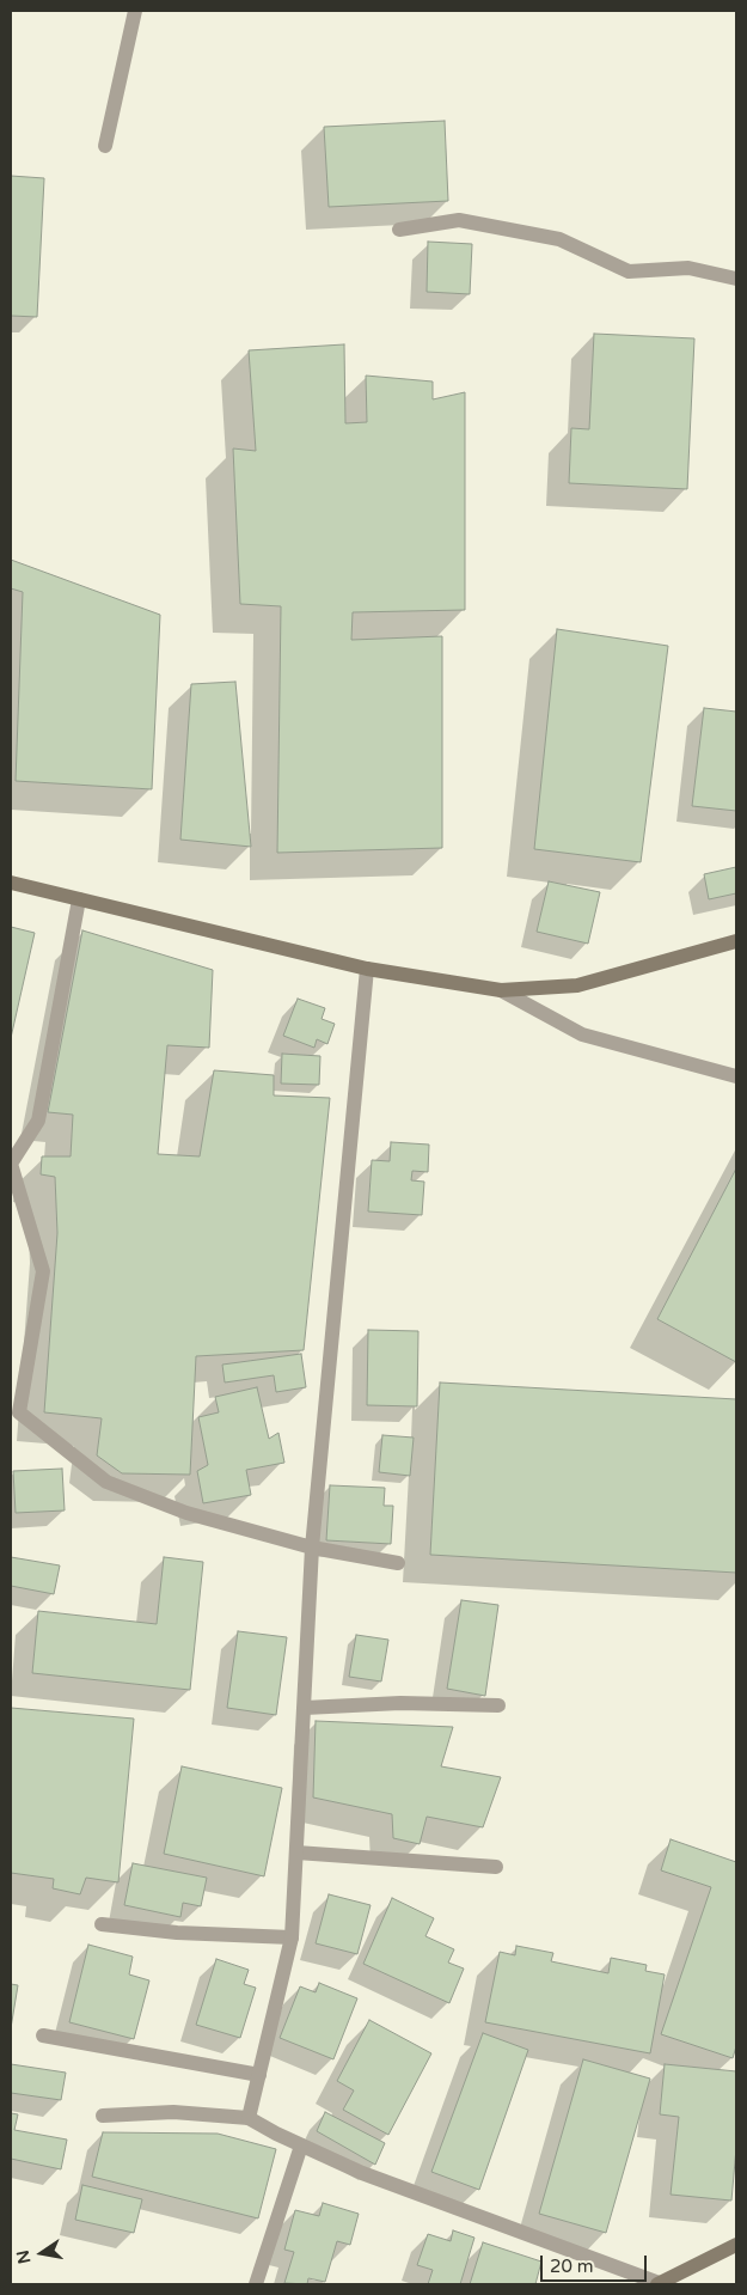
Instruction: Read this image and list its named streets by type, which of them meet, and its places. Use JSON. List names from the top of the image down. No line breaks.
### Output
{"scale_bar":"20 m","north":"left"}
